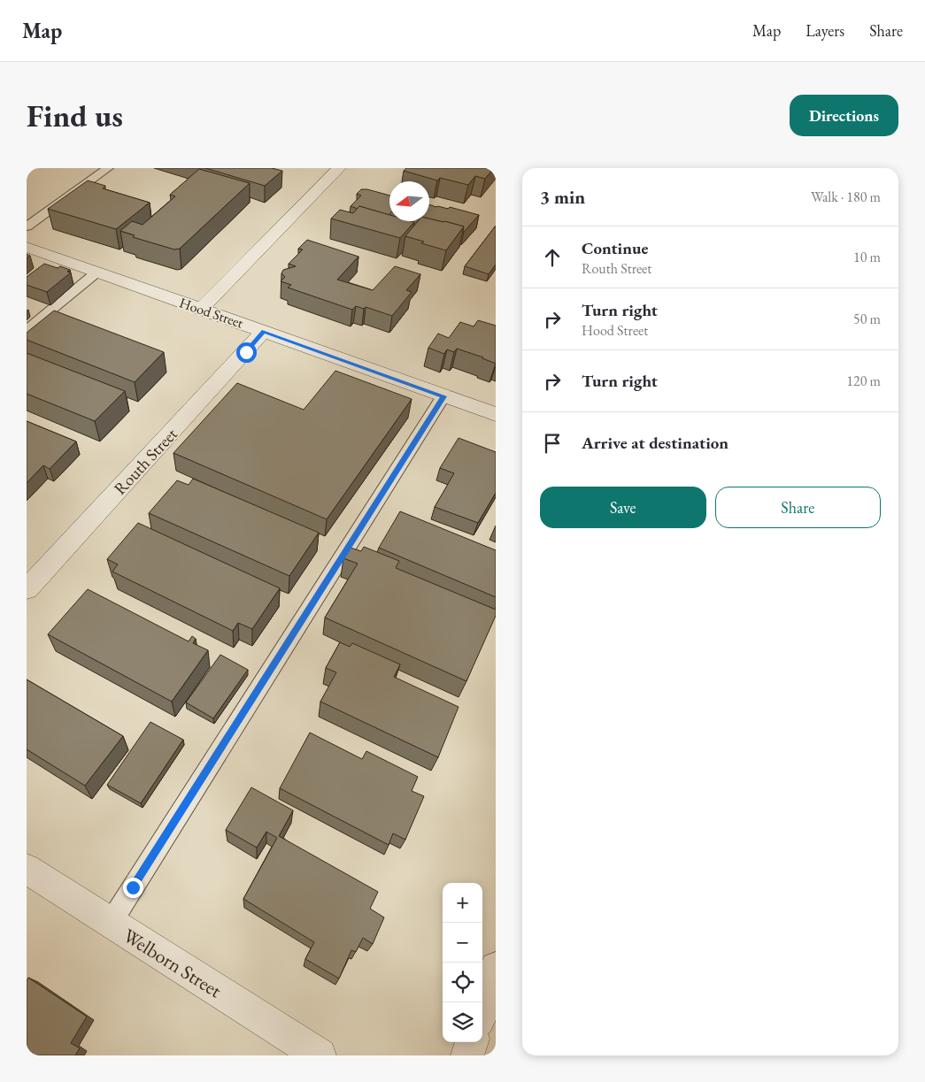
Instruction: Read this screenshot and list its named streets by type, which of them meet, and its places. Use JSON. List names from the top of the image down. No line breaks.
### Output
{"streets":{"street":["Hood Street","Routh Street","Welborn Street"]},"crossings":[["Hood Street","Routh Street"]],"north":"left","page":{"header":"Map","nav":["Map","Layers","Share"],"buttons":["Directions",["Save","Share"]],"title":"Find us","heading":["3 min","Walk · 180 m"],"list":[["Continue","Routh Street","10 m"],["Turn right","Hood Street","50 m"],["Turn right","120 m"],"Arrive at destination"],"map_buttons":["+","−"]}}
